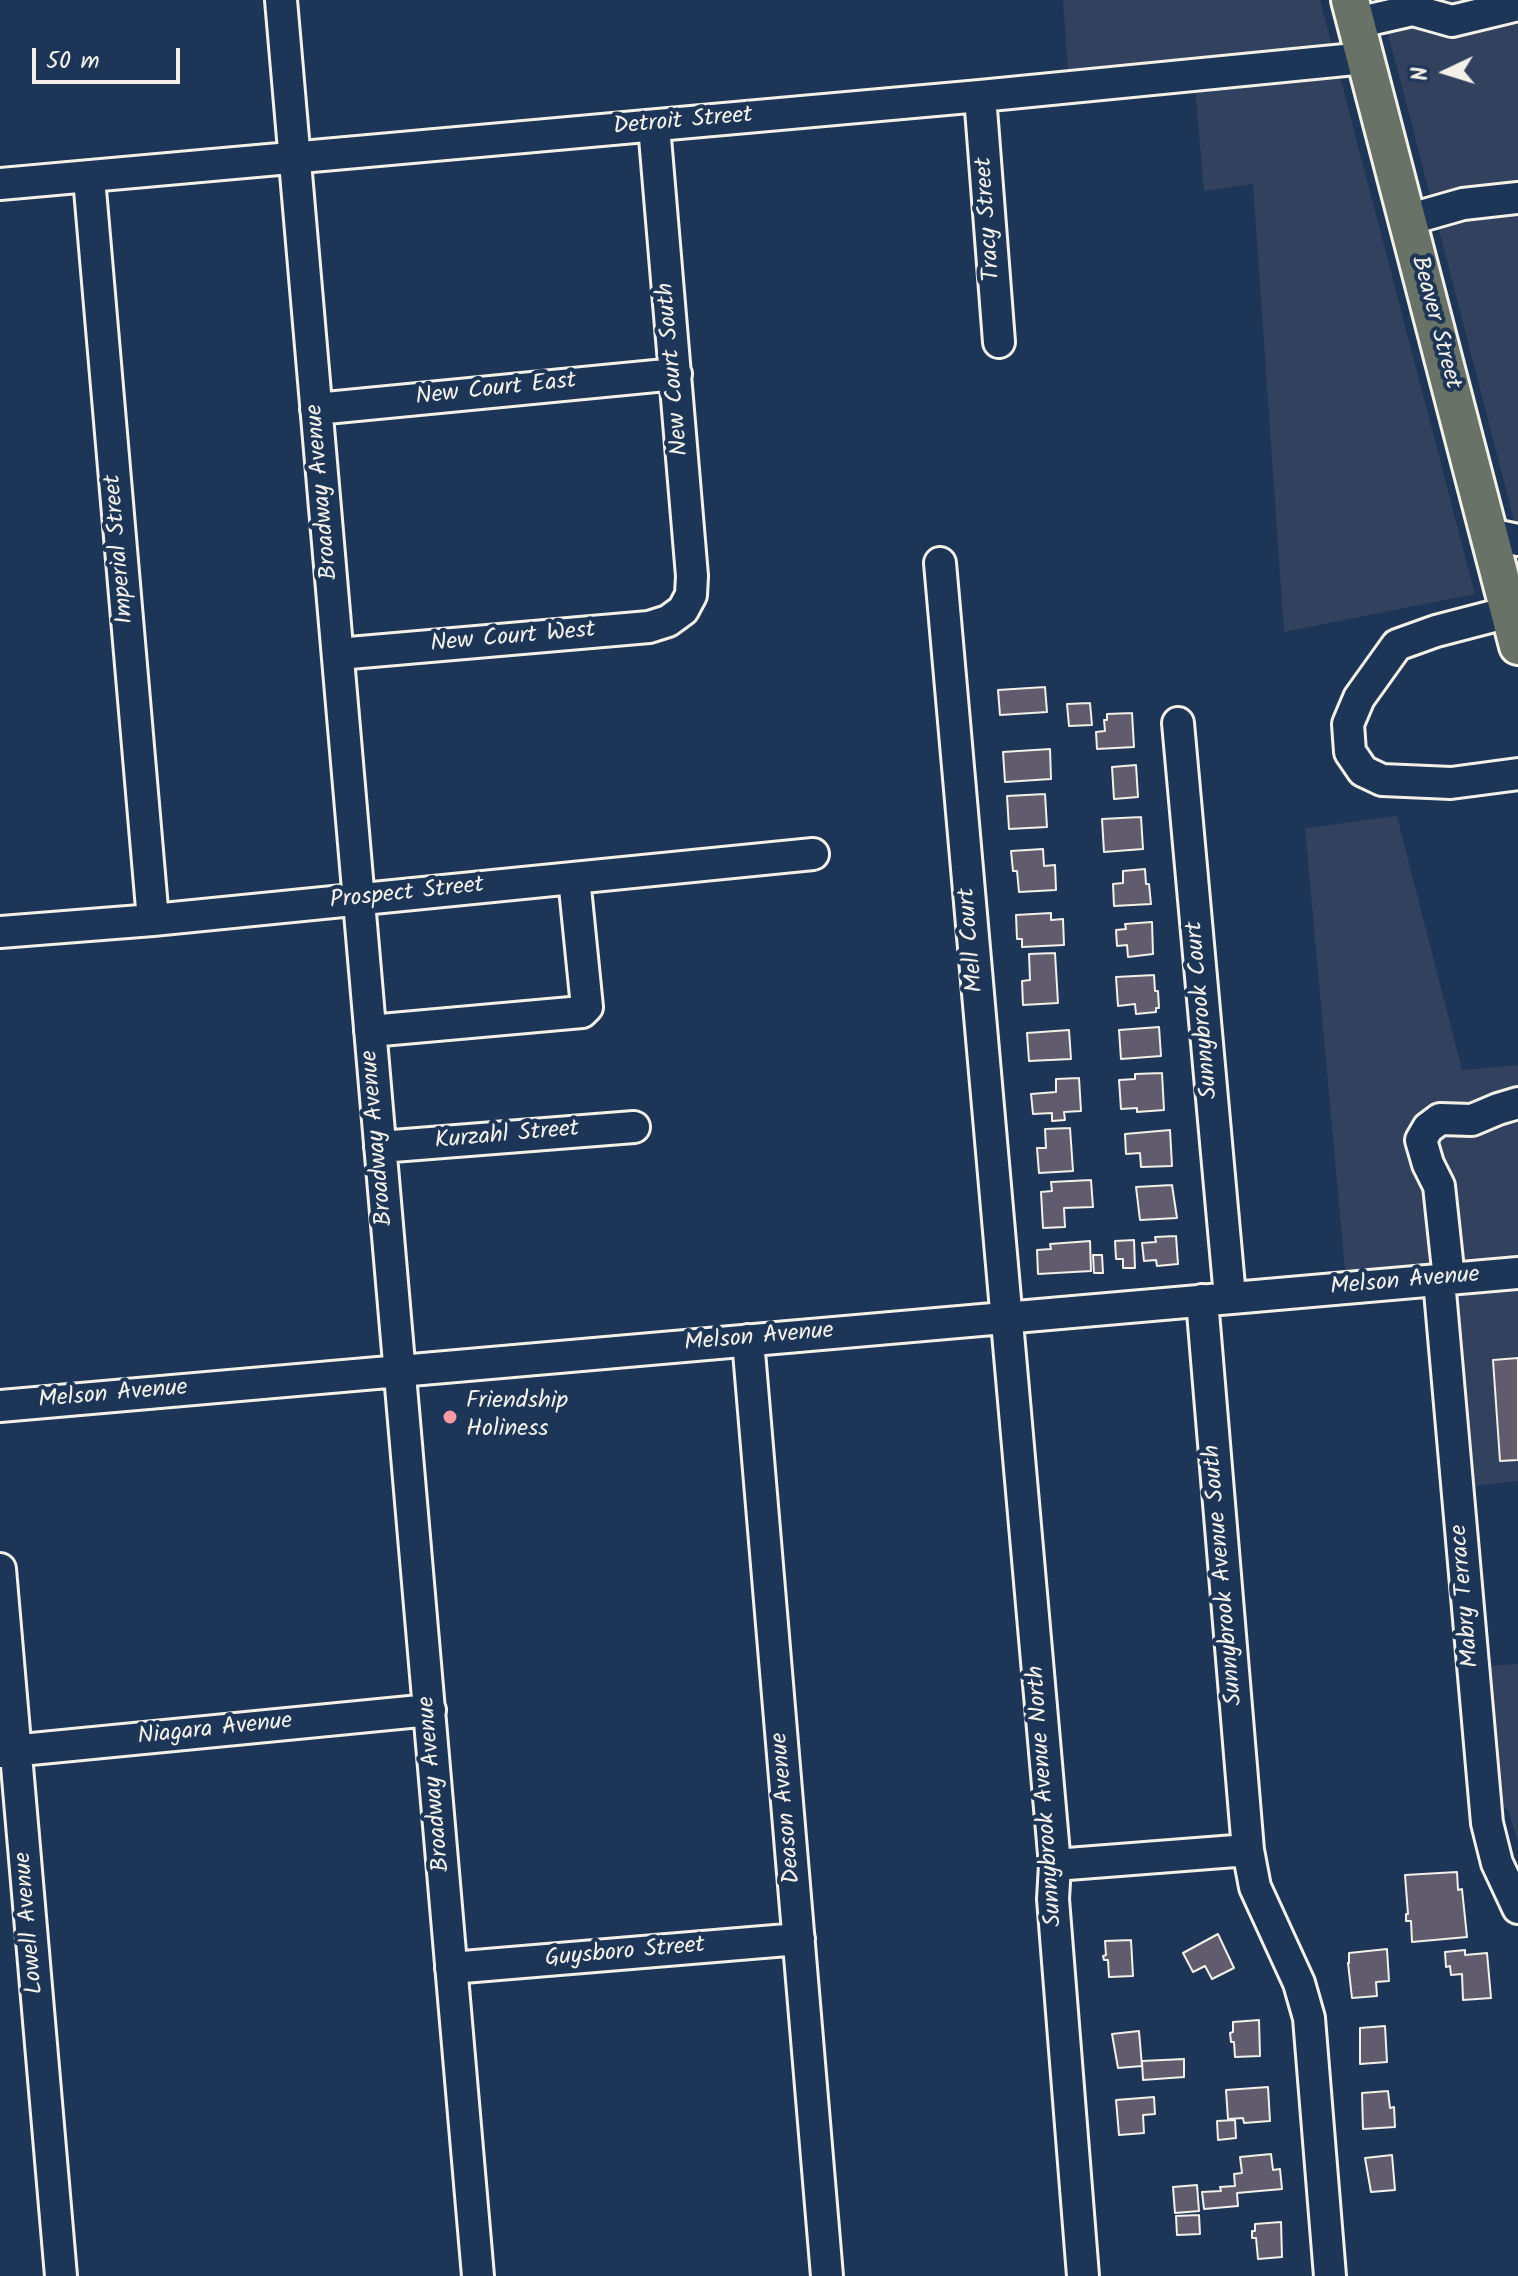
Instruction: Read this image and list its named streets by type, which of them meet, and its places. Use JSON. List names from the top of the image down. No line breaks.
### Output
{"streets":{"main road":["Beaver Street"],"street":["Detroit Street","Tracy Street","New Court South","New Court East","Broadway Avenue","Imperial Street","New Court West","Prospect Street","Mell Court","Sunnybrook Court","Kurzahl Street","Melson Avenue","Sunnybrook Avenue South","Mabry Terrace","Niagara Avenue","Sunnybrook Avenue North","Deason Avenue","Lowell Avenue","Guysboro Street"]},"crossings":[["Detroit Street","Tracy Street"],["Detroit Street","Beaver Street"],["Detroit Street","New Court South"],["Detroit Street","Broadway Avenue"],["Detroit Street","Imperial Street"],["New Court South","New Court East"],["New Court South","New Court West"],["New Court East","Broadway Avenue"],["Broadway Avenue","New Court West"],["Broadway Avenue","Prospect Street"],["Broadway Avenue","Kurzahl Street"],["Broadway Avenue","Melson Avenue"],["Broadway Avenue","Niagara Avenue"],["Broadway Avenue","Guysboro Street"],["Imperial Street","Prospect Street"],["Mell Court","Melson Avenue"],["Mell Court","Sunnybrook Avenue North"],["Sunnybrook Court","Melson Avenue"],["Sunnybrook Court","Sunnybrook Avenue South"],["Melson Avenue","Sunnybrook Avenue South"],["Melson Avenue","Mabry Terrace"],["Melson Avenue","Sunnybrook Avenue North"],["Melson Avenue","Deason Avenue"],["Niagara Avenue","Lowell Avenue"],["Deason Avenue","Guysboro Street"]],"places":["Friendship Holiness"],"scale_bar":"50 m","north":"left"}
